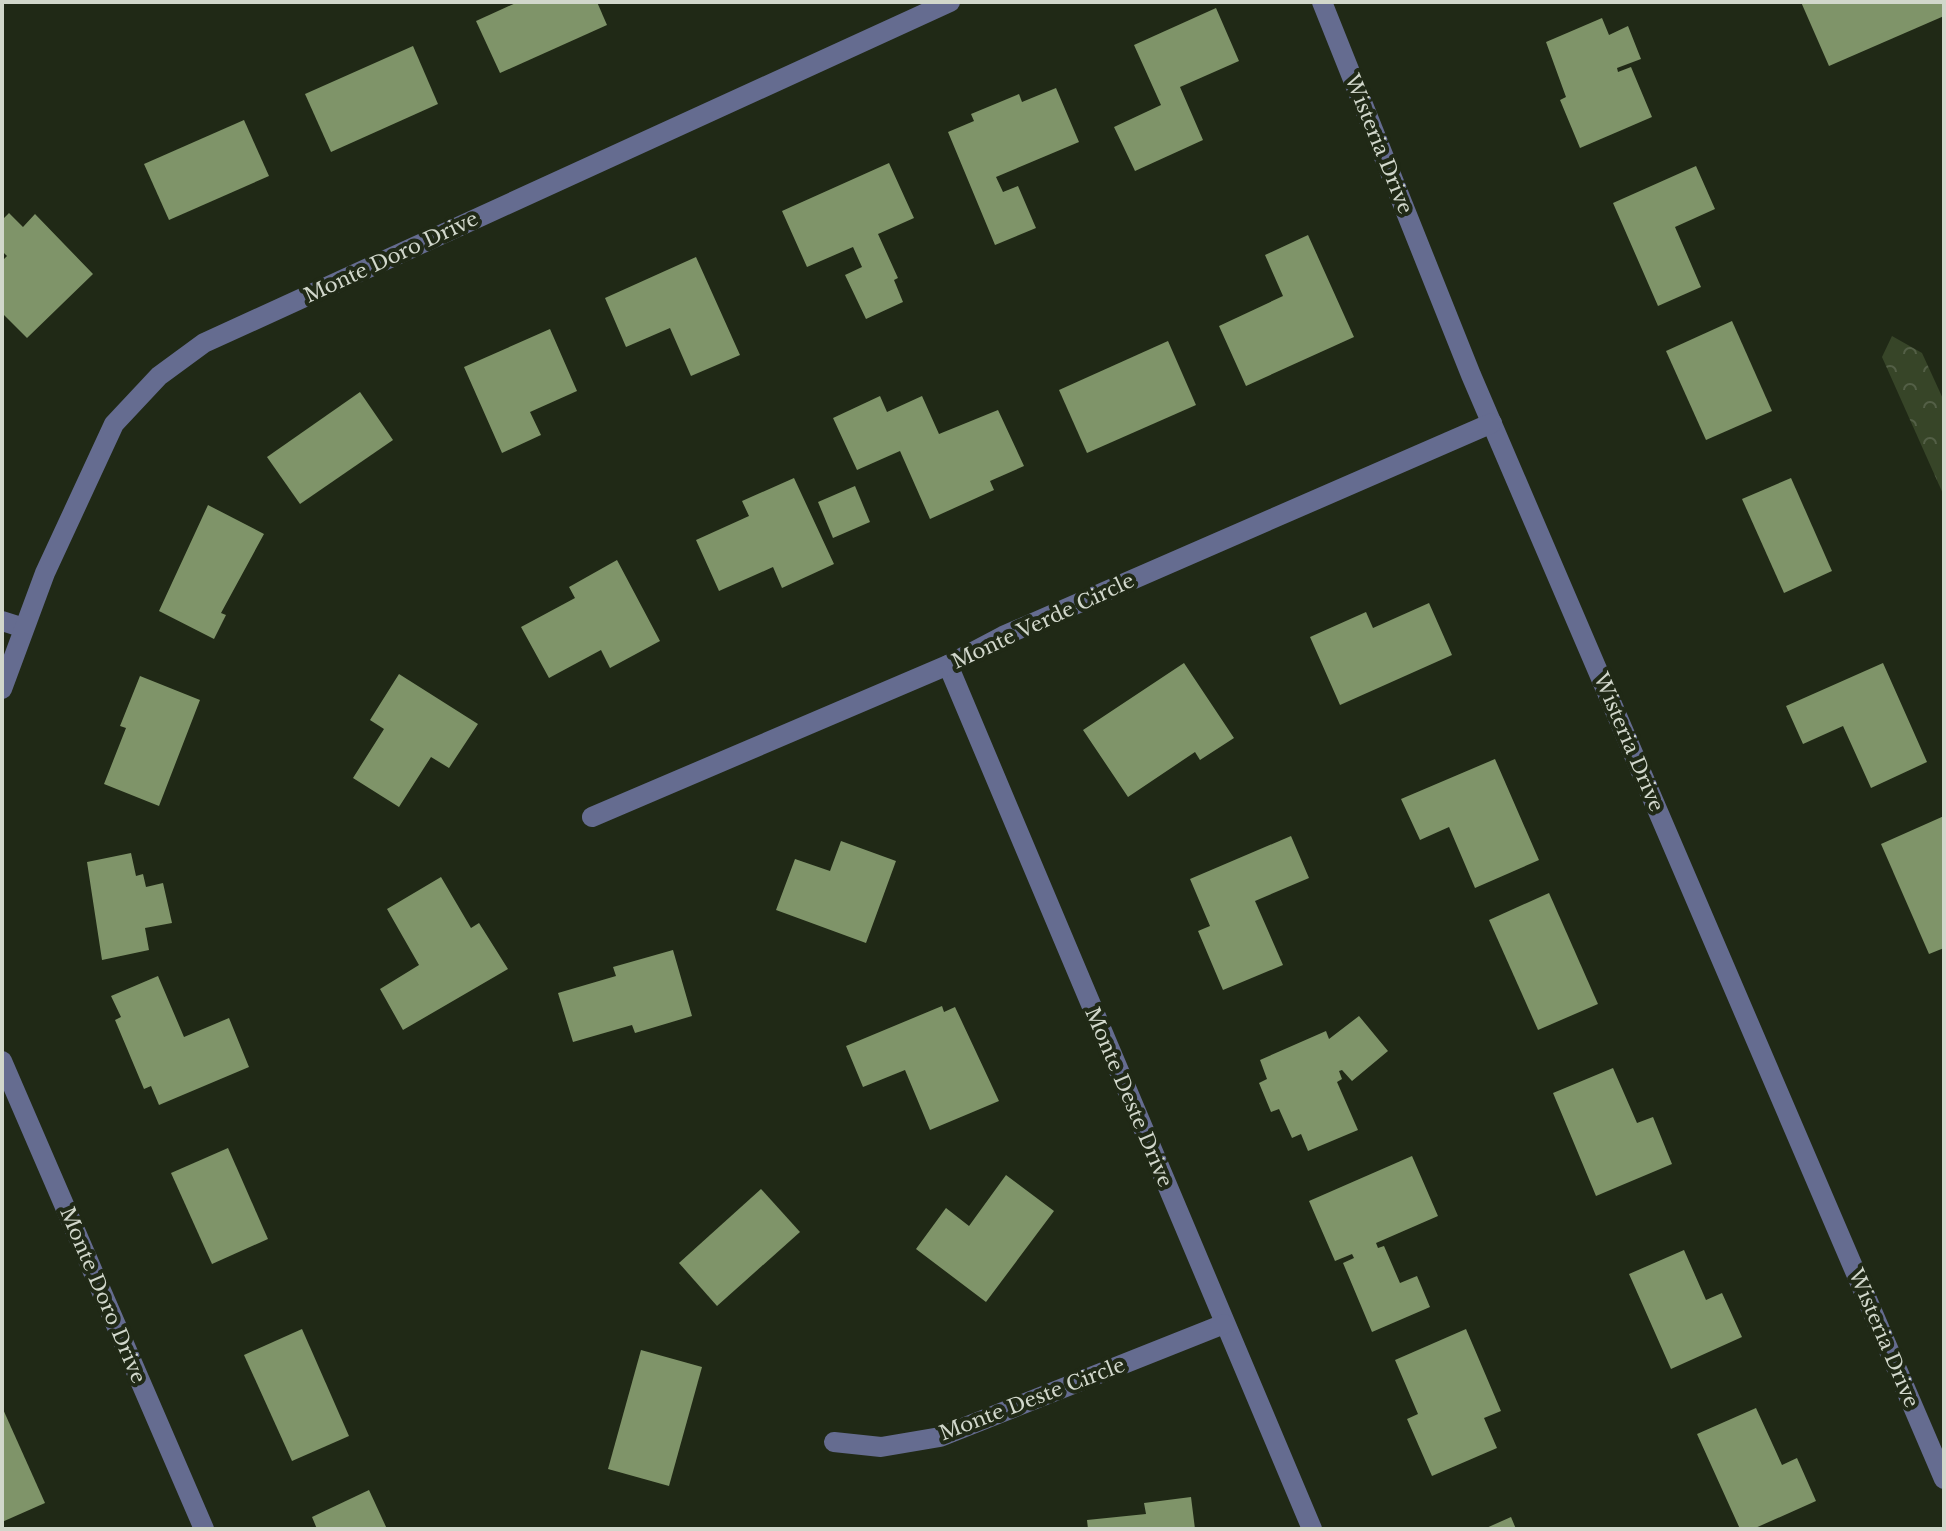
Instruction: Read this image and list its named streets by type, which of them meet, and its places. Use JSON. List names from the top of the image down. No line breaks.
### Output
{"streets":{"street":["Wisteria Drive","Monte Doro Drive","Monte Verde Circle","Monte Deste Drive","Monte Deste Circle"]},"crossings":[["Wisteria Drive","Monte Verde Circle"],["Monte Verde Circle","Monte Deste Drive"],["Monte Deste Drive","Monte Deste Circle"]]}
